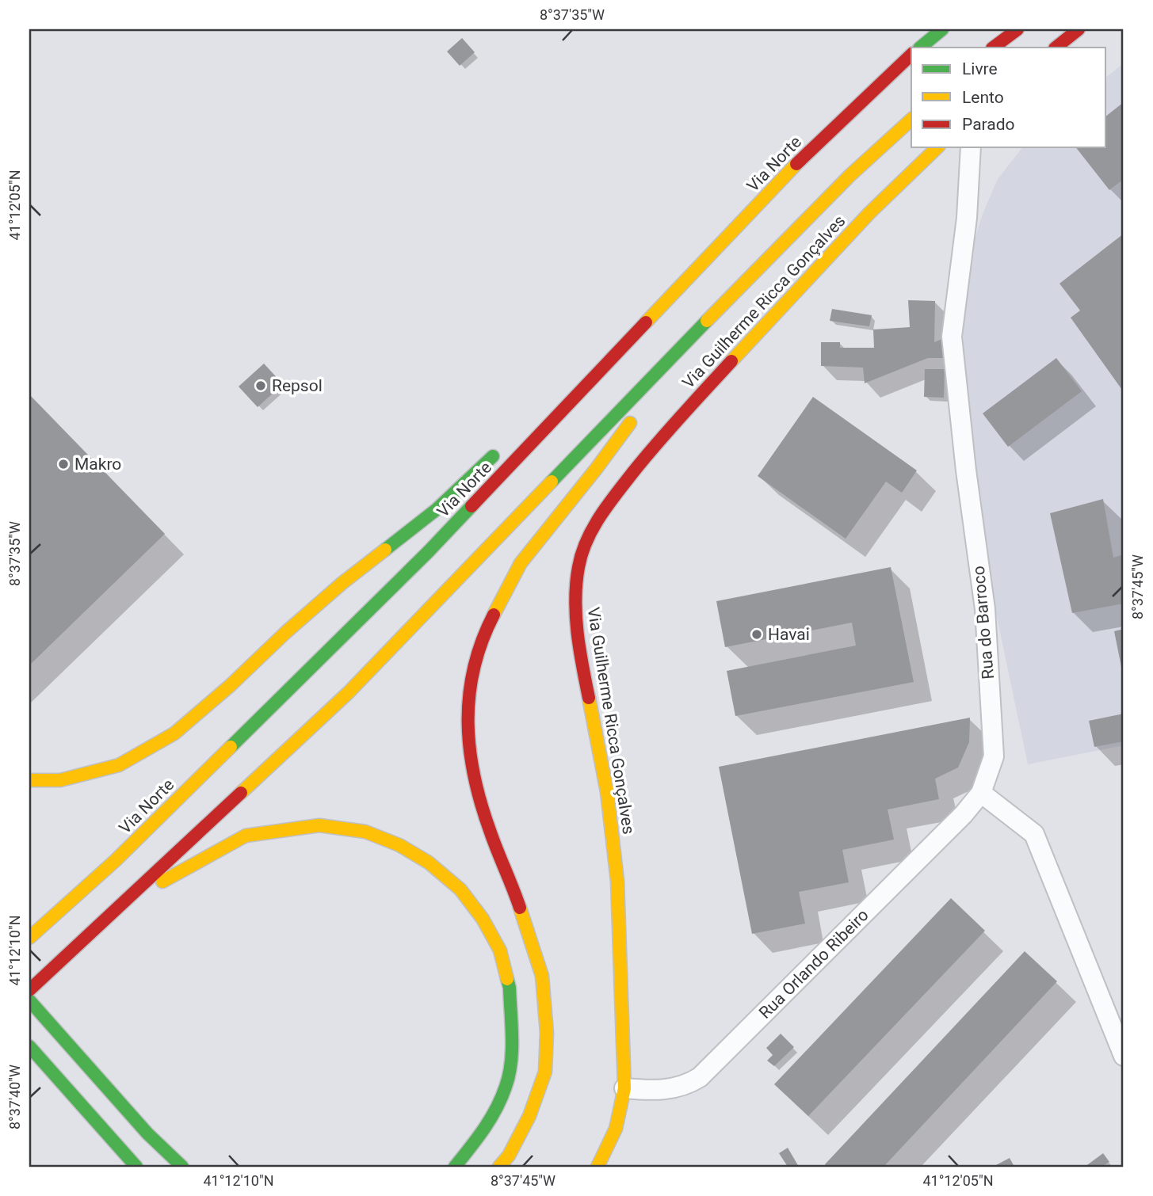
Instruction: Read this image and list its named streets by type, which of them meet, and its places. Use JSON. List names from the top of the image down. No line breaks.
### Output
{"streets":{"main road":["Via Norte","Via Guilherme Ricca Gonçalves"],"street":["Rua do Barroco","Rua Orlando Ribeiro"]},"crossings":[["Via Guilherme Ricca Gonçalves","Rua Orlando Ribeiro"],["Rua do Barroco","Rua Orlando Ribeiro"]],"places":["Repsol","Makro","Havai"],"legend":["Livre","Lento","Parado"],"coordinates":["8°37'35\"W","41°12'05\"N","8°37'45\"W","41°12'10\"N","8°37'40\"W"]}
